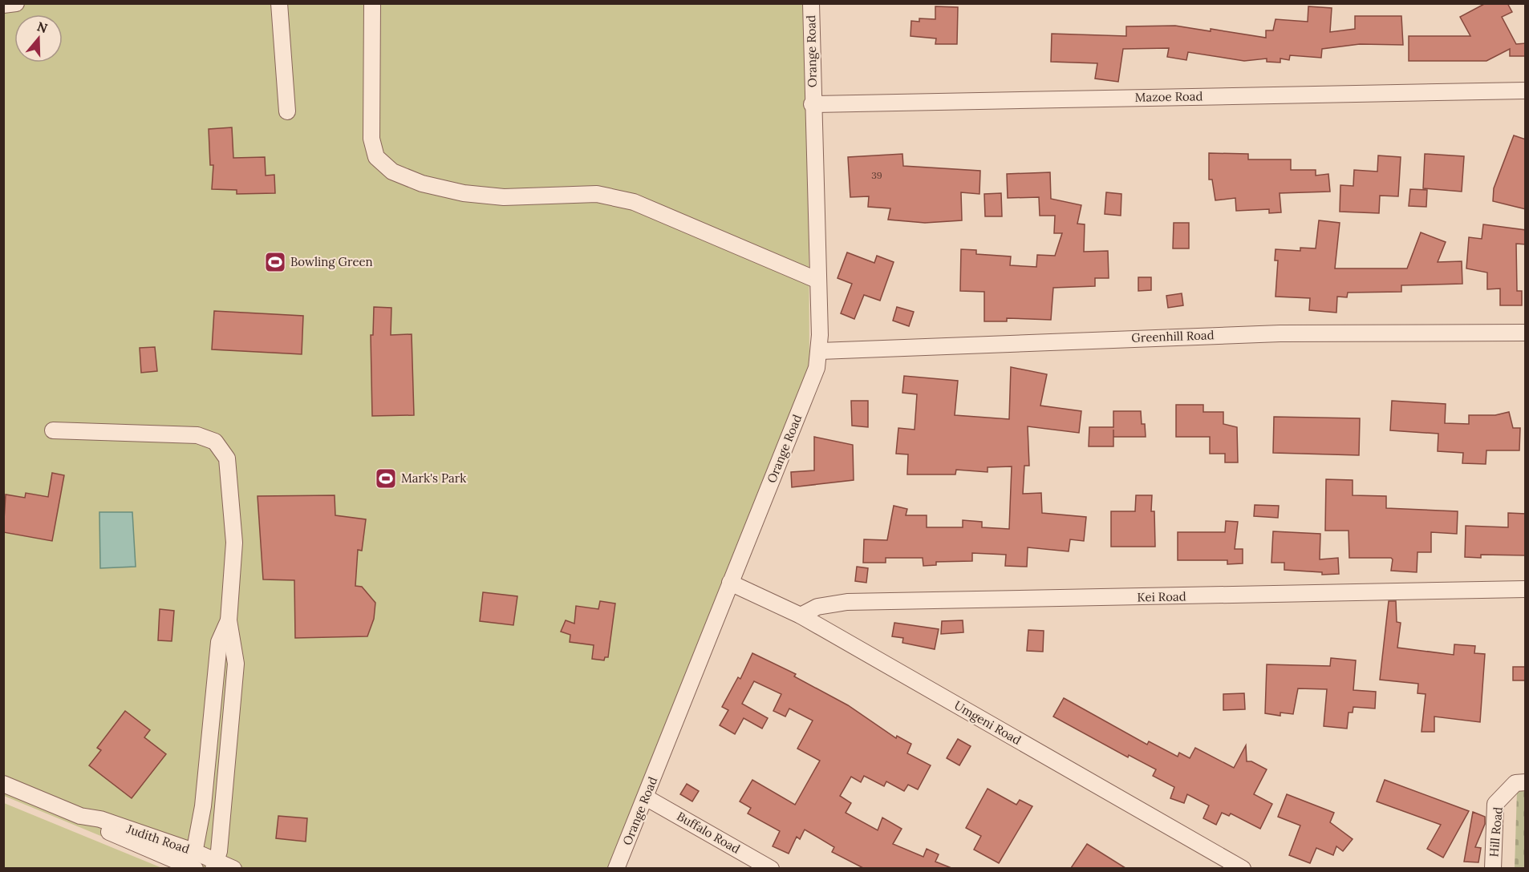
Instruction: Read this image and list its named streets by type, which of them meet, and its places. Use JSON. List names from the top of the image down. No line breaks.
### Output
{"streets":{"street":["Orange Road","Mazoe Road","Greenhill Road","Kei Road","Umgeni Road","Hill Road","Buffalo Road","Judith Road"]},"crossings":[["Orange Road","Mazoe Road"],["Orange Road","Greenhill Road"],["Orange Road","Umgeni Road"],["Orange Road","Buffalo Road"],["Kei Road","Umgeni Road"]],"places":{"sports":["Bowling Green","Mark's Park"]},"house_numbers":["39"],"north":"top"}
